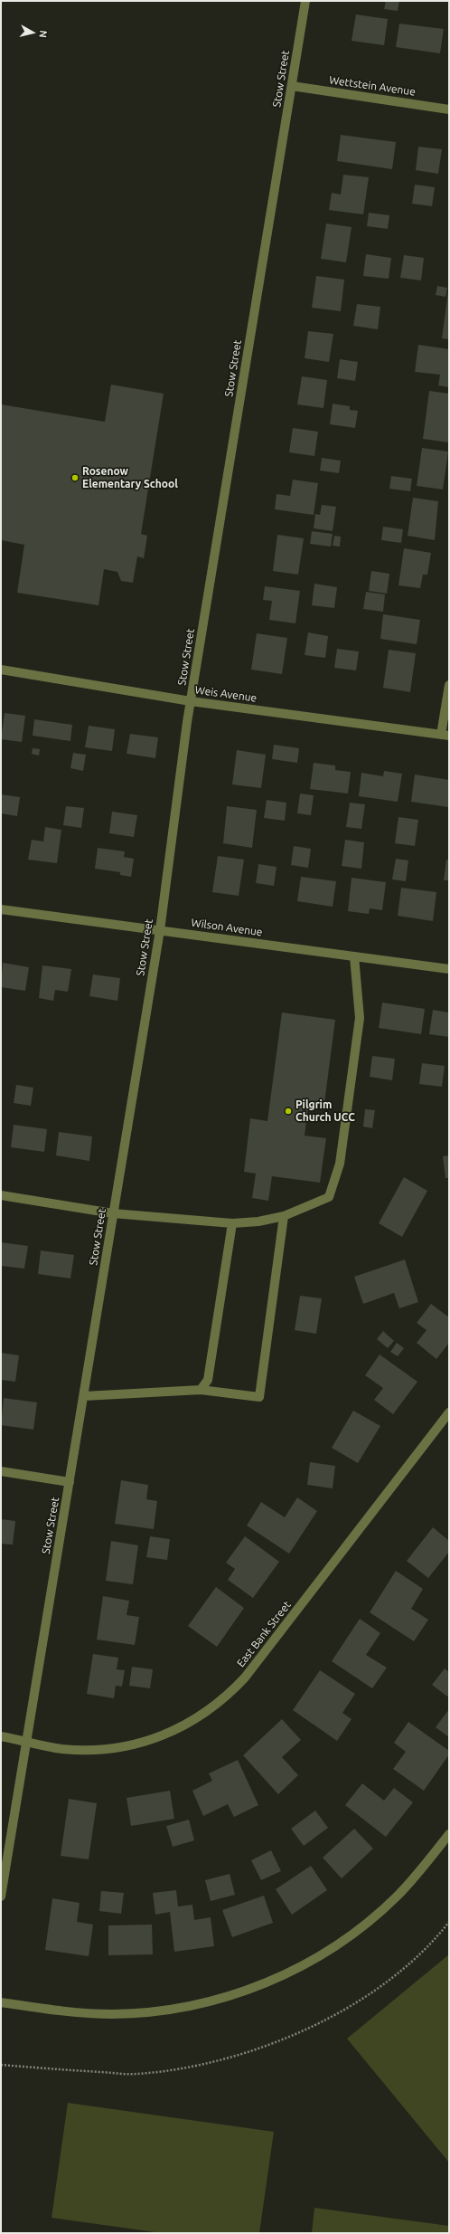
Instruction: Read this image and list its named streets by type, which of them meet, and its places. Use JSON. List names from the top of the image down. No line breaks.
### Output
{"streets":{"street":["Stow Street","Wettstein Avenue","Weis Avenue","Wilson Avenue","East Bank Street"]},"crossings":[["Stow Street","Wettstein Avenue"],["Stow Street","Weis Avenue"],["Stow Street","Wilson Avenue"],["Stow Street","East Bank Street"]],"places":["Rosenow Elementary School","Pilgrim Church UCC"],"north":"right"}
